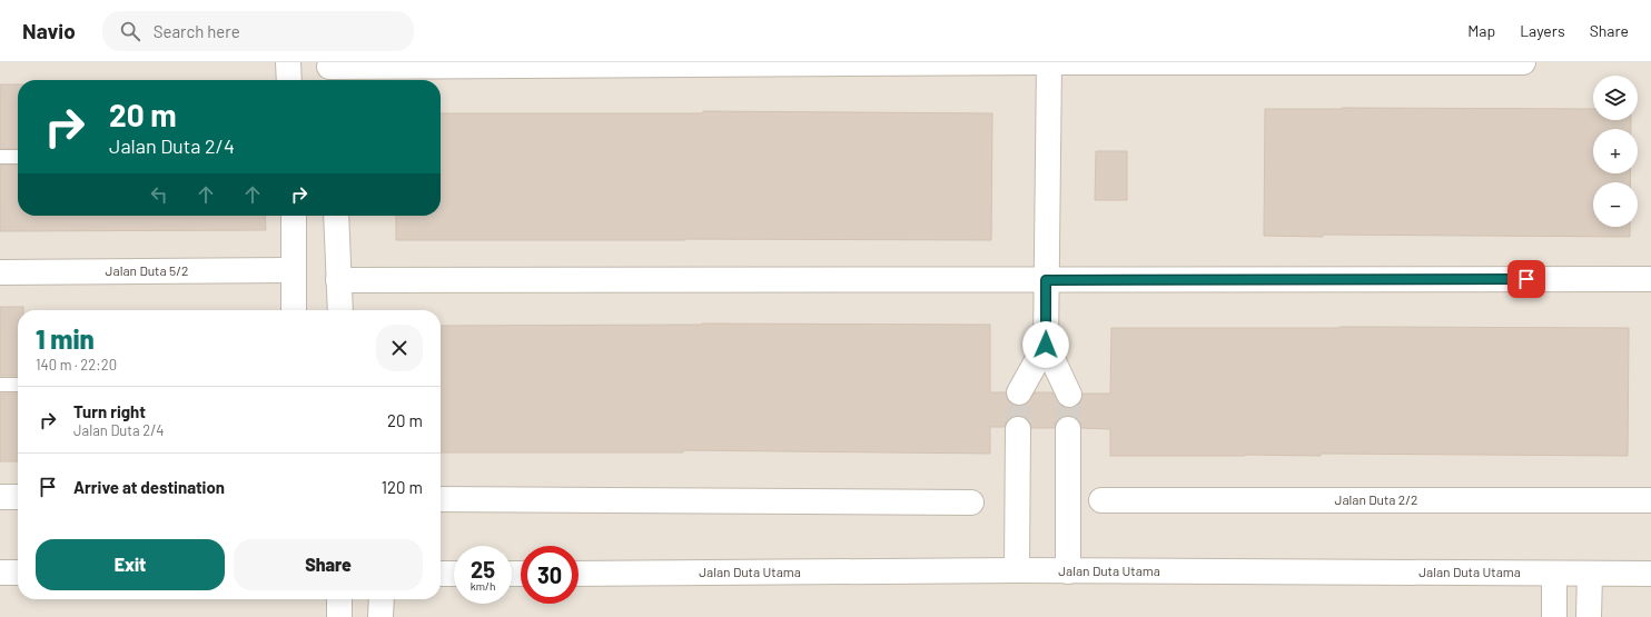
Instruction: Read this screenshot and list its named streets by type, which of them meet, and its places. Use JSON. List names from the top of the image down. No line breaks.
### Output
{"streets":{"street":["Jalan Duta 5/2","Jalan Duta 2/2","Jalan Duta Utama"]},"page":{"header":"Navio","search":"Search here","nav":["Map","Layers","Share"],"map_buttons":["+","−"],"turn":["20 m","Jalan Duta 2/4"],"heading":["1 min","140 m · 22:20"],"list":[{"name":"Turn right","note":"Jalan Duta 2/4","value":"20 m"},{"name":"Arrive at destination","value":"120 m"}],"buttons":["Exit","Share"],"speed":"25 km/h","limit":"30"}}
